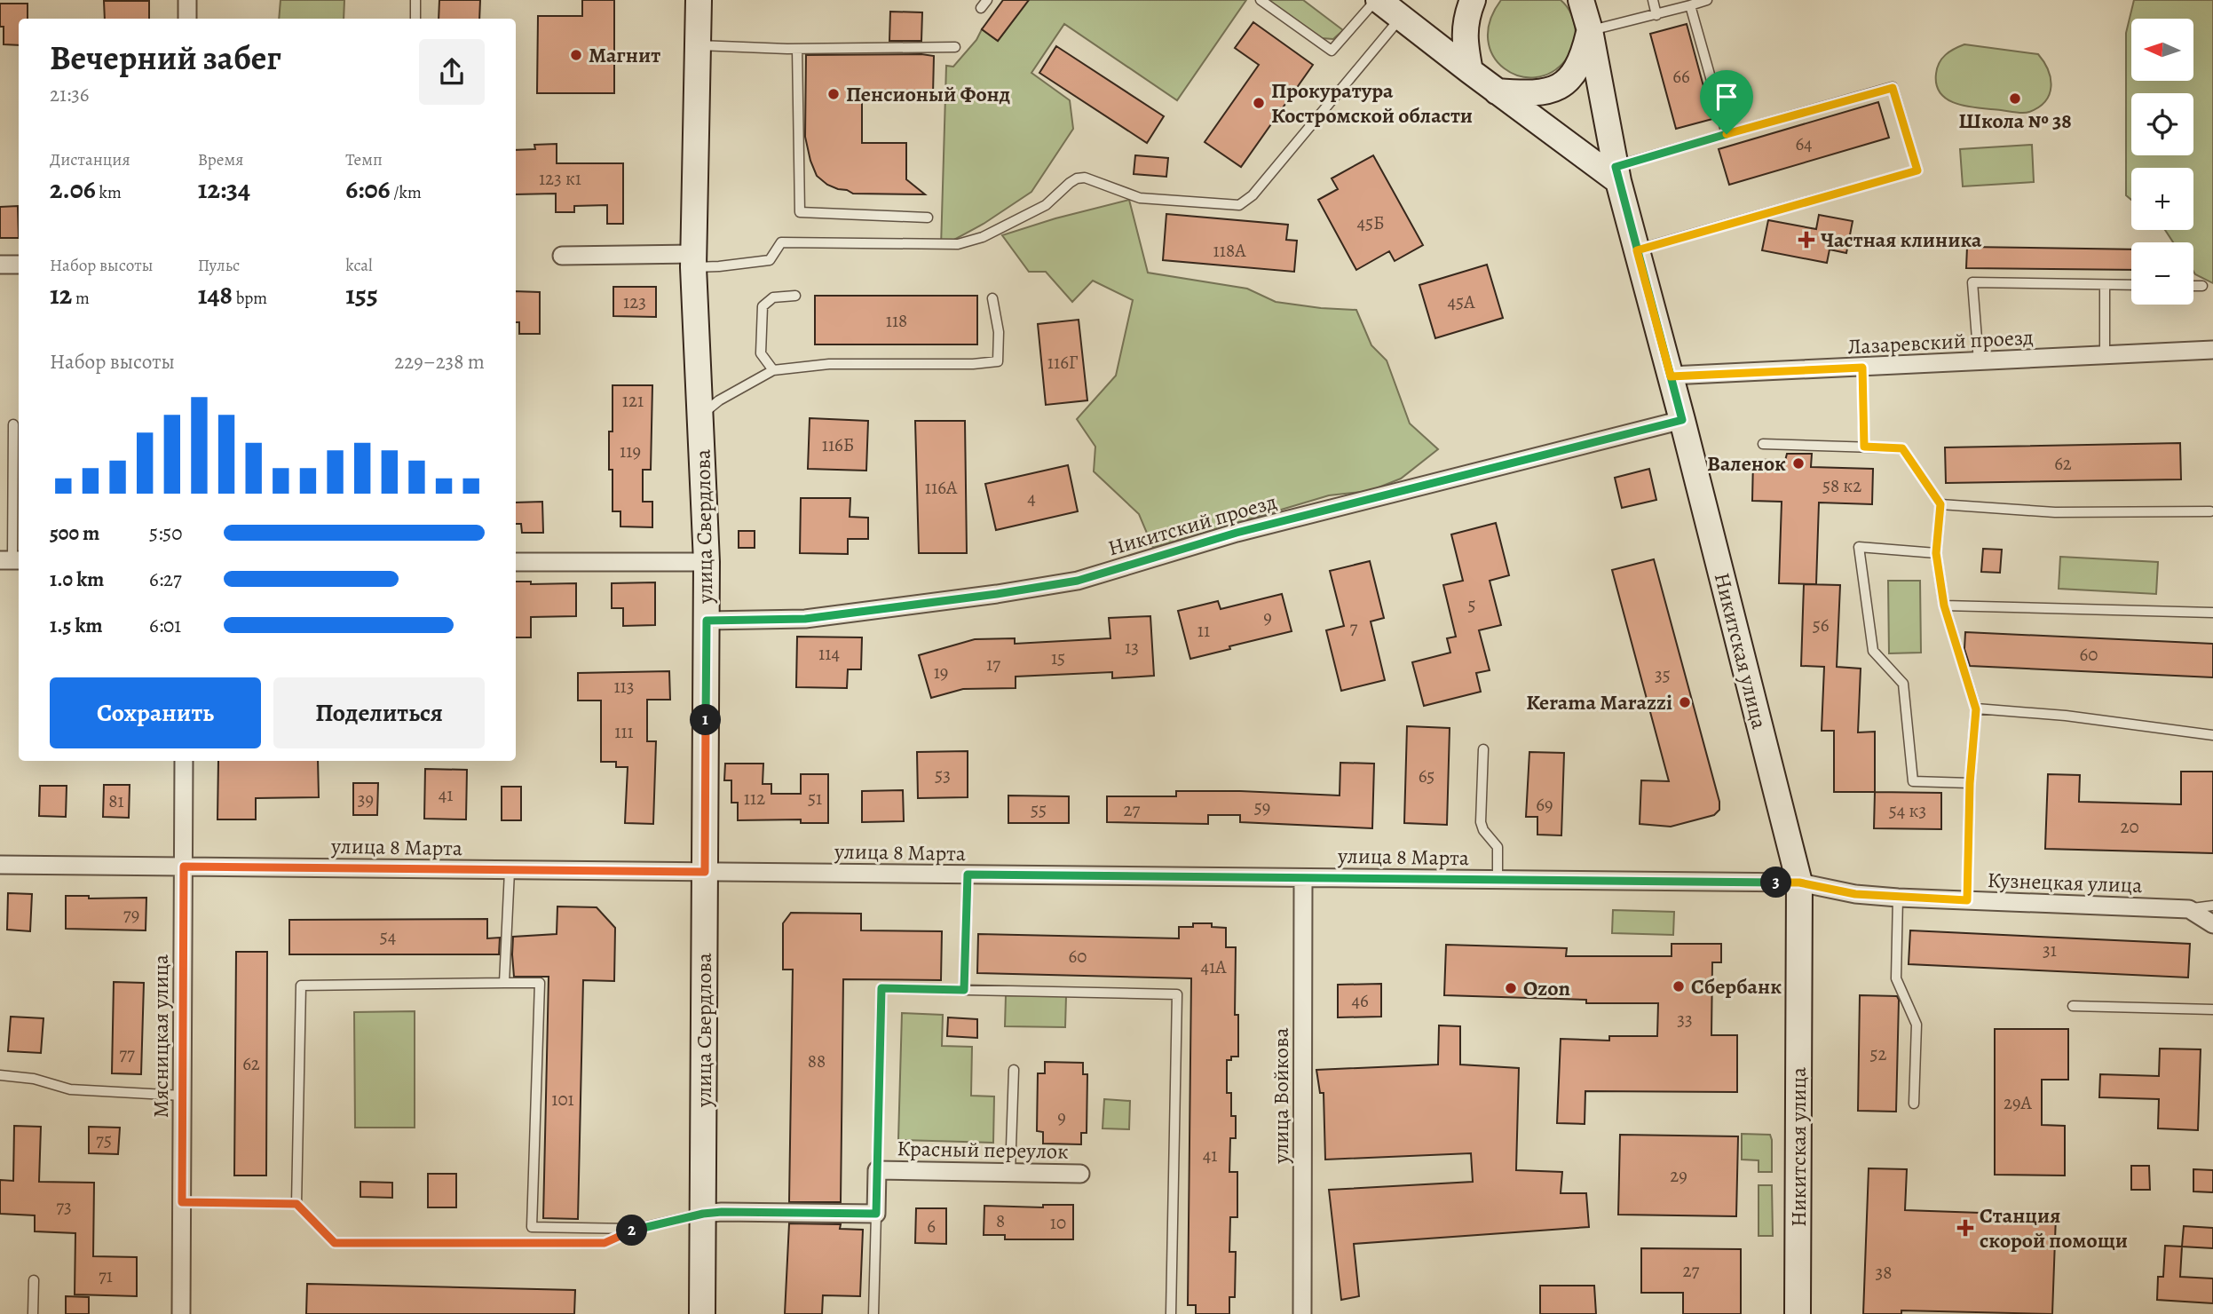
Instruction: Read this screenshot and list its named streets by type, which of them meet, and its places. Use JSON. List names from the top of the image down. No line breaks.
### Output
{"streets":{"street":["Лазаревский проезд","Никитский проезд","улица Свердлова","Никитская улица","улица 8 Марта","Кузнецкая улица","Мясницкая улица","улица Войкова","Красный переулок"]},"crossings":[["Лазаревский проезд","Никитская улица"],["Никитский проезд","улица Свердлова"],["Никитский проезд","Никитская улица"],["улица Свердлова","улица 8 Марта"],["Никитская улица","улица 8 Марта"],["Никитская улица","Кузнецкая улица"],["улица 8 Марта","Кузнецкая улица"],["улица 8 Марта","Мясницкая улица"],["улица 8 Марта","улица Войкова"]],"places":{"other":["Магнит","Пенсионый Фонд","Школа № 38","Прокуратура Костромской области","Валенок","Kerama Marazzi","Сбербанк","Ozon"],"health":["Частная клиника","Станция скорой помощи"]},"house_numbers":["66","64","123 к1","45Б","118А","123","45А","118","116Г","121","116Б","119","62","58 к2","116А","4","5","9","56","7","11","13","114","60","15","17","19","35","113","111","53","65","41","112","51","39","81","69","59","55","27","54 к3","20","79","54","31","60","41А","46","33","77","52","88","62","101","29А","9","75","41","29","73","8","10","6","27","38","71"],"north":"left","page":{"map_buttons":["+","−"],"heading":["Вечерний забег","21:36"],"stats":[["Дистанция","2.06 km"],["Время","12:34"],["Темп","6:06 /km"],["Набор высоты","12 m"],["Пульс","148 bpm"],["kcal","155"]],"chart":["Набор высоты","229–238 m"],"list":[{"name":"500 m","note":"5:50"},{"name":"1.0 km","note":"6:27"},{"name":"1.5 km","note":"6:01"}],"buttons":["Сохранить","Поделиться"],"pins":["1","3","2"]}}
